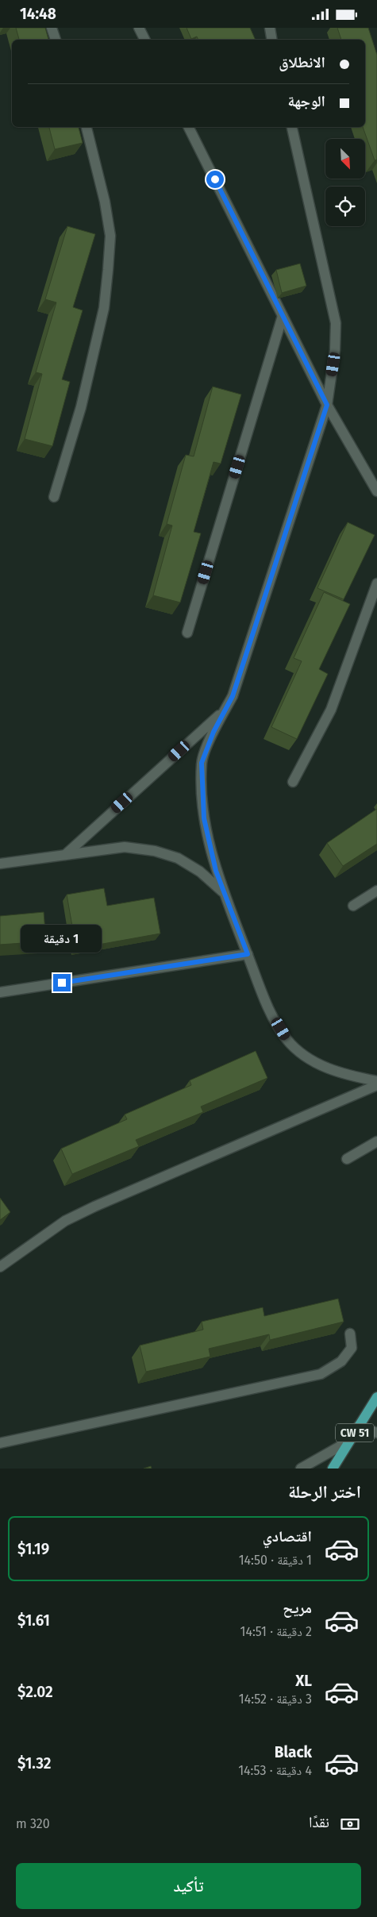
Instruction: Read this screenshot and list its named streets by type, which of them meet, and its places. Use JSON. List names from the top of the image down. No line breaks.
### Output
{"streets":{"main road":["CW 51"]},"north":"bottom right","page":{"status":"14:48","banner":["الانطلاق","الوجهة"],"bubble":"1 دقيقة","heading":"اختر الرحلة","list":[{"name":"اقتصادي","note":"1 دقيقة · 14:50","value":"$1.19"},{"name":"مريح","note":"2 دقيقة · 14:51","value":"$1.61"},{"name":"XL","note":"3 دقيقة · 14:52","value":"$2.02"},{"name":"Black","note":"4 دقيقة · 14:53","value":"$1.32"}],"pay":["نقدًا","320 m"],"buttons":"تأكيد"}}
